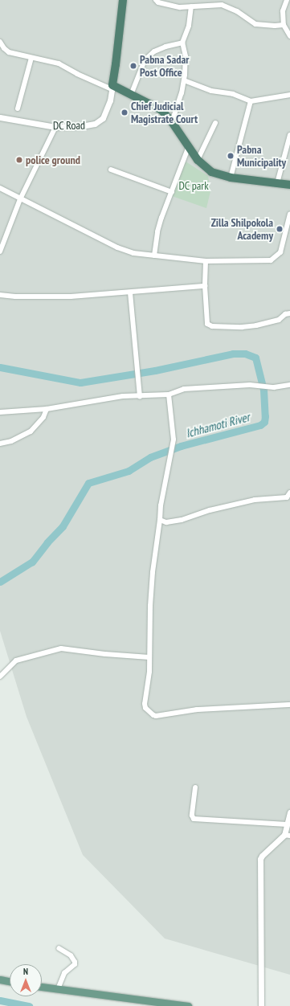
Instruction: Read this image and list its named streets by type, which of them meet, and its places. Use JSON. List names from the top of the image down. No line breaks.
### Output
{"streets":{"street":["DC Road"]},"water":["Ichhamoti River"],"parks":["DC park"],"places":["Pabna Sadar Post Office","Chief Judicial Magistrate Court","Pabna Municipality","police ground","Zilla Shilpokola Academy"],"north":"top"}
